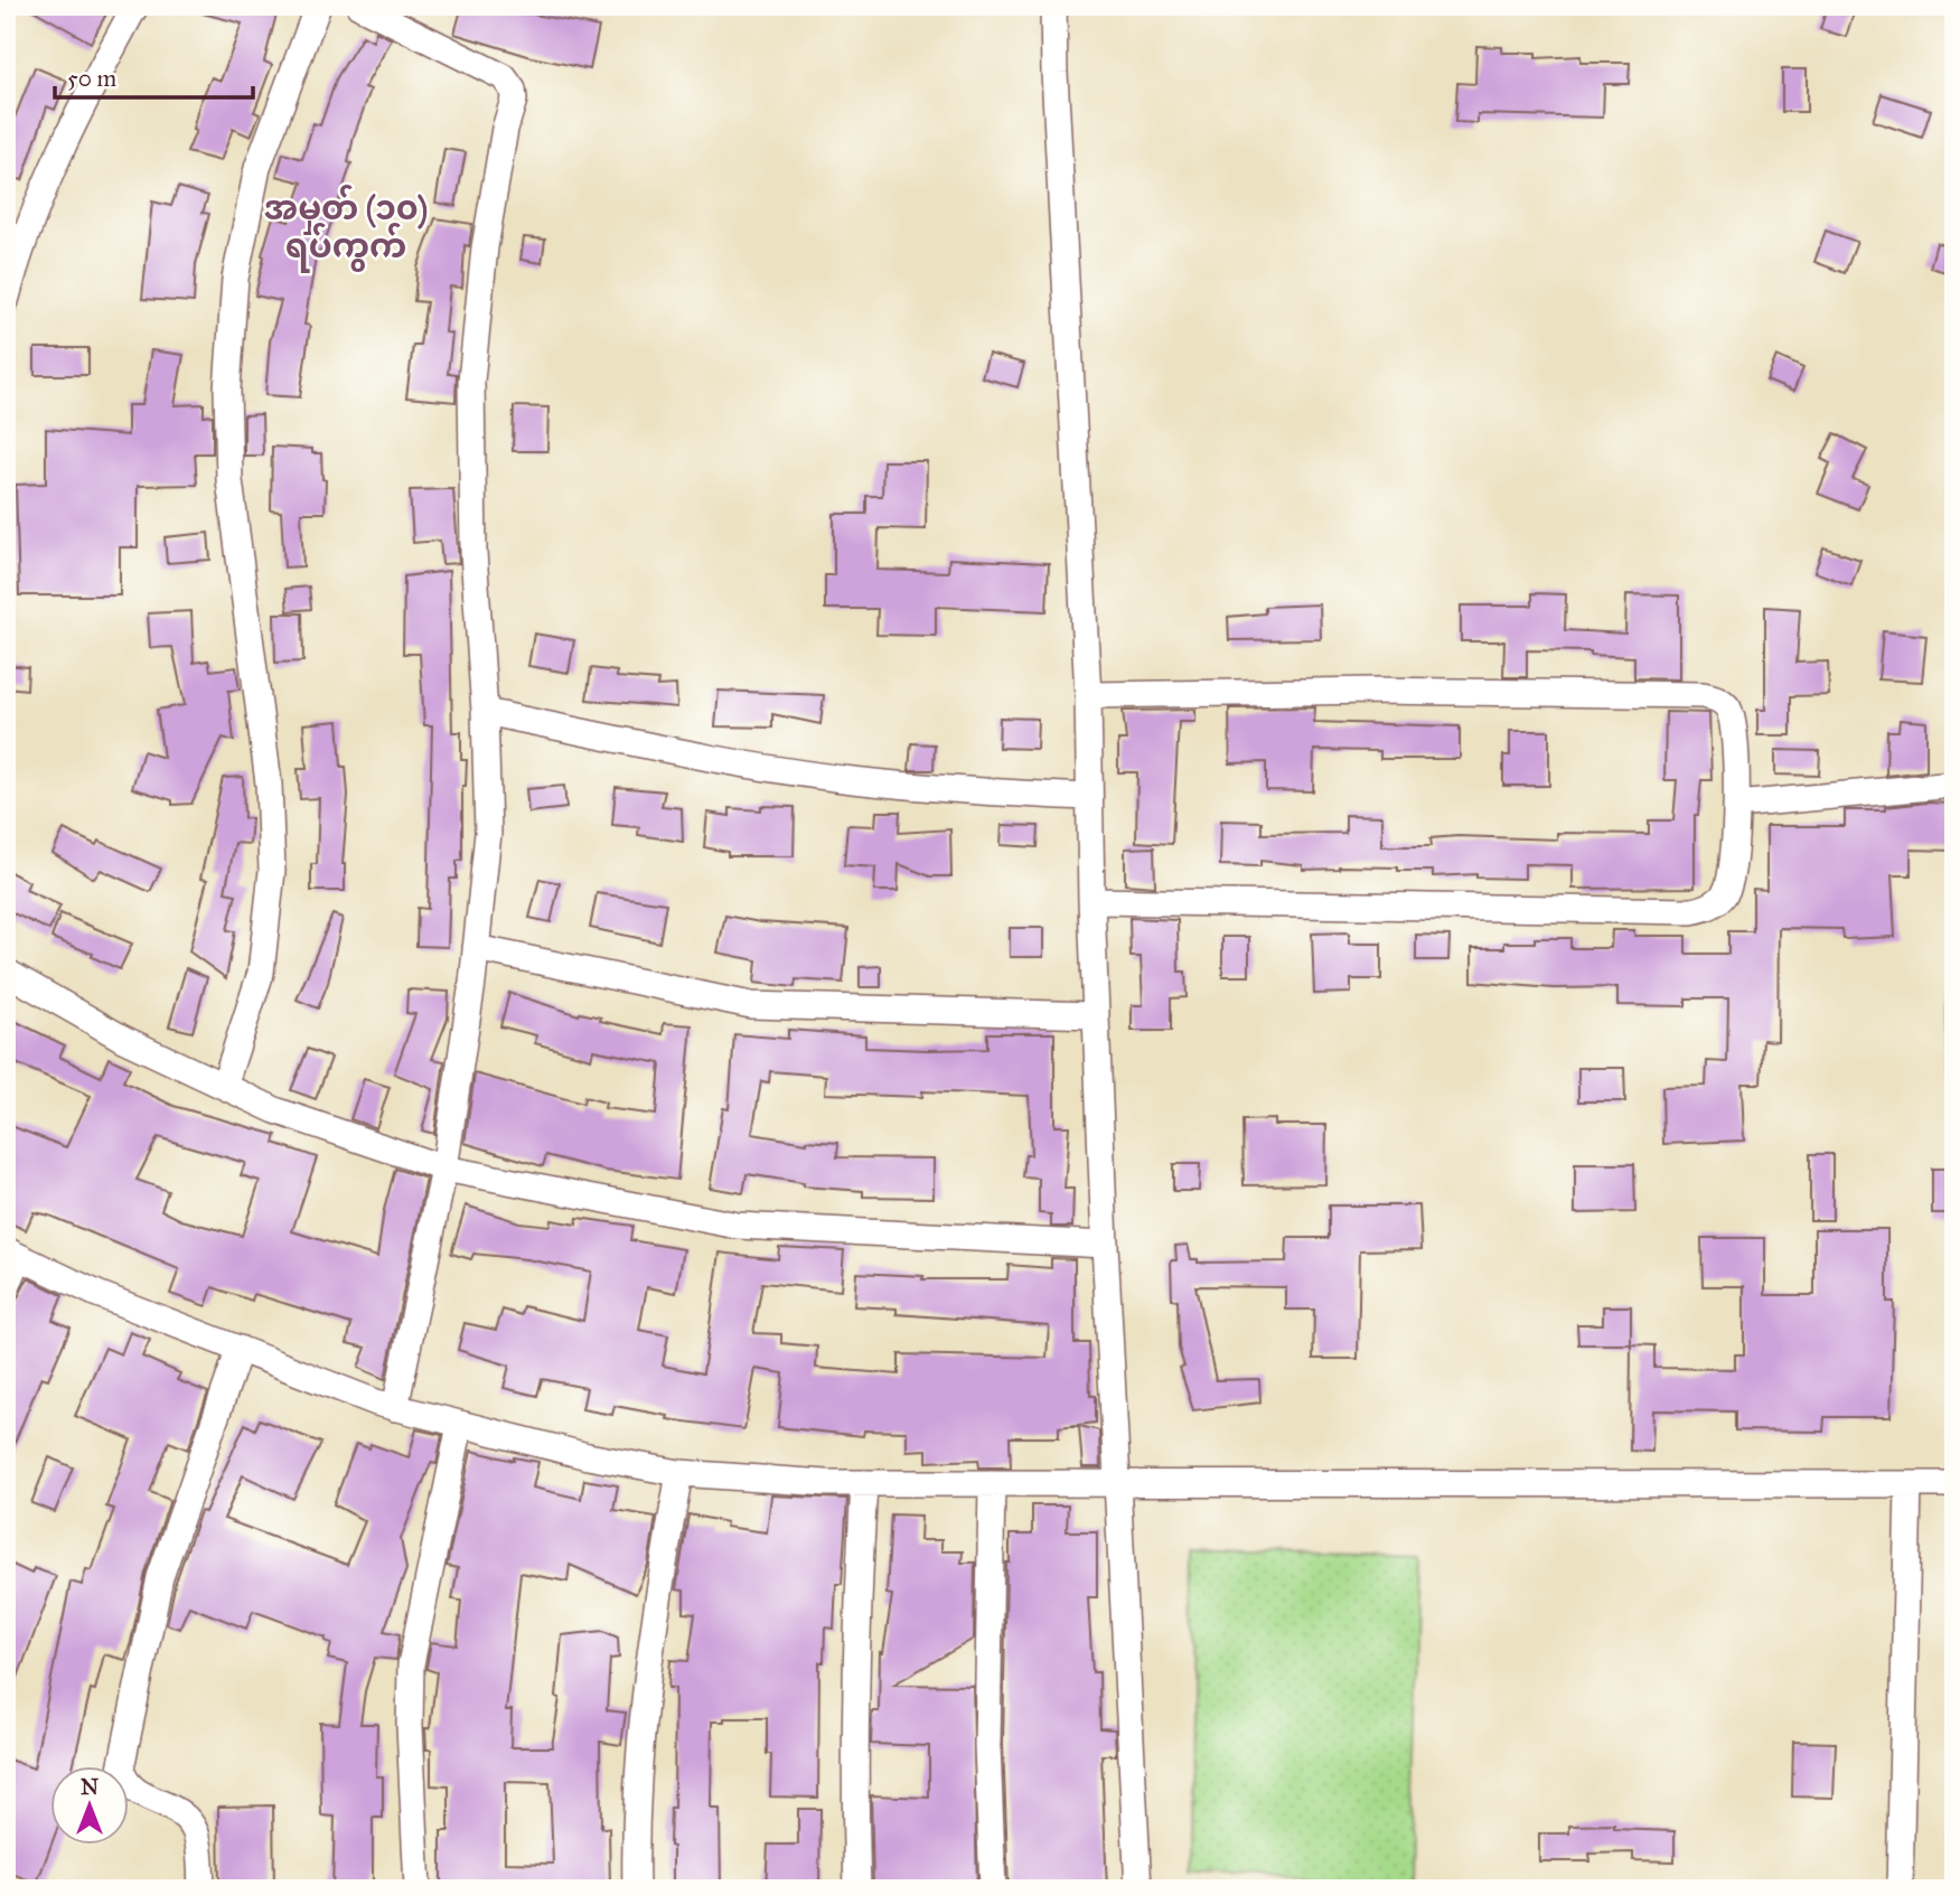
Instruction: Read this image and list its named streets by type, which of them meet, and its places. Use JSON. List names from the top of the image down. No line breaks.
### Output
{"districts":["အမှတ် (၁၀) ရပ်ကွက်"],"scale_bar":"50 m","north":"top"}
